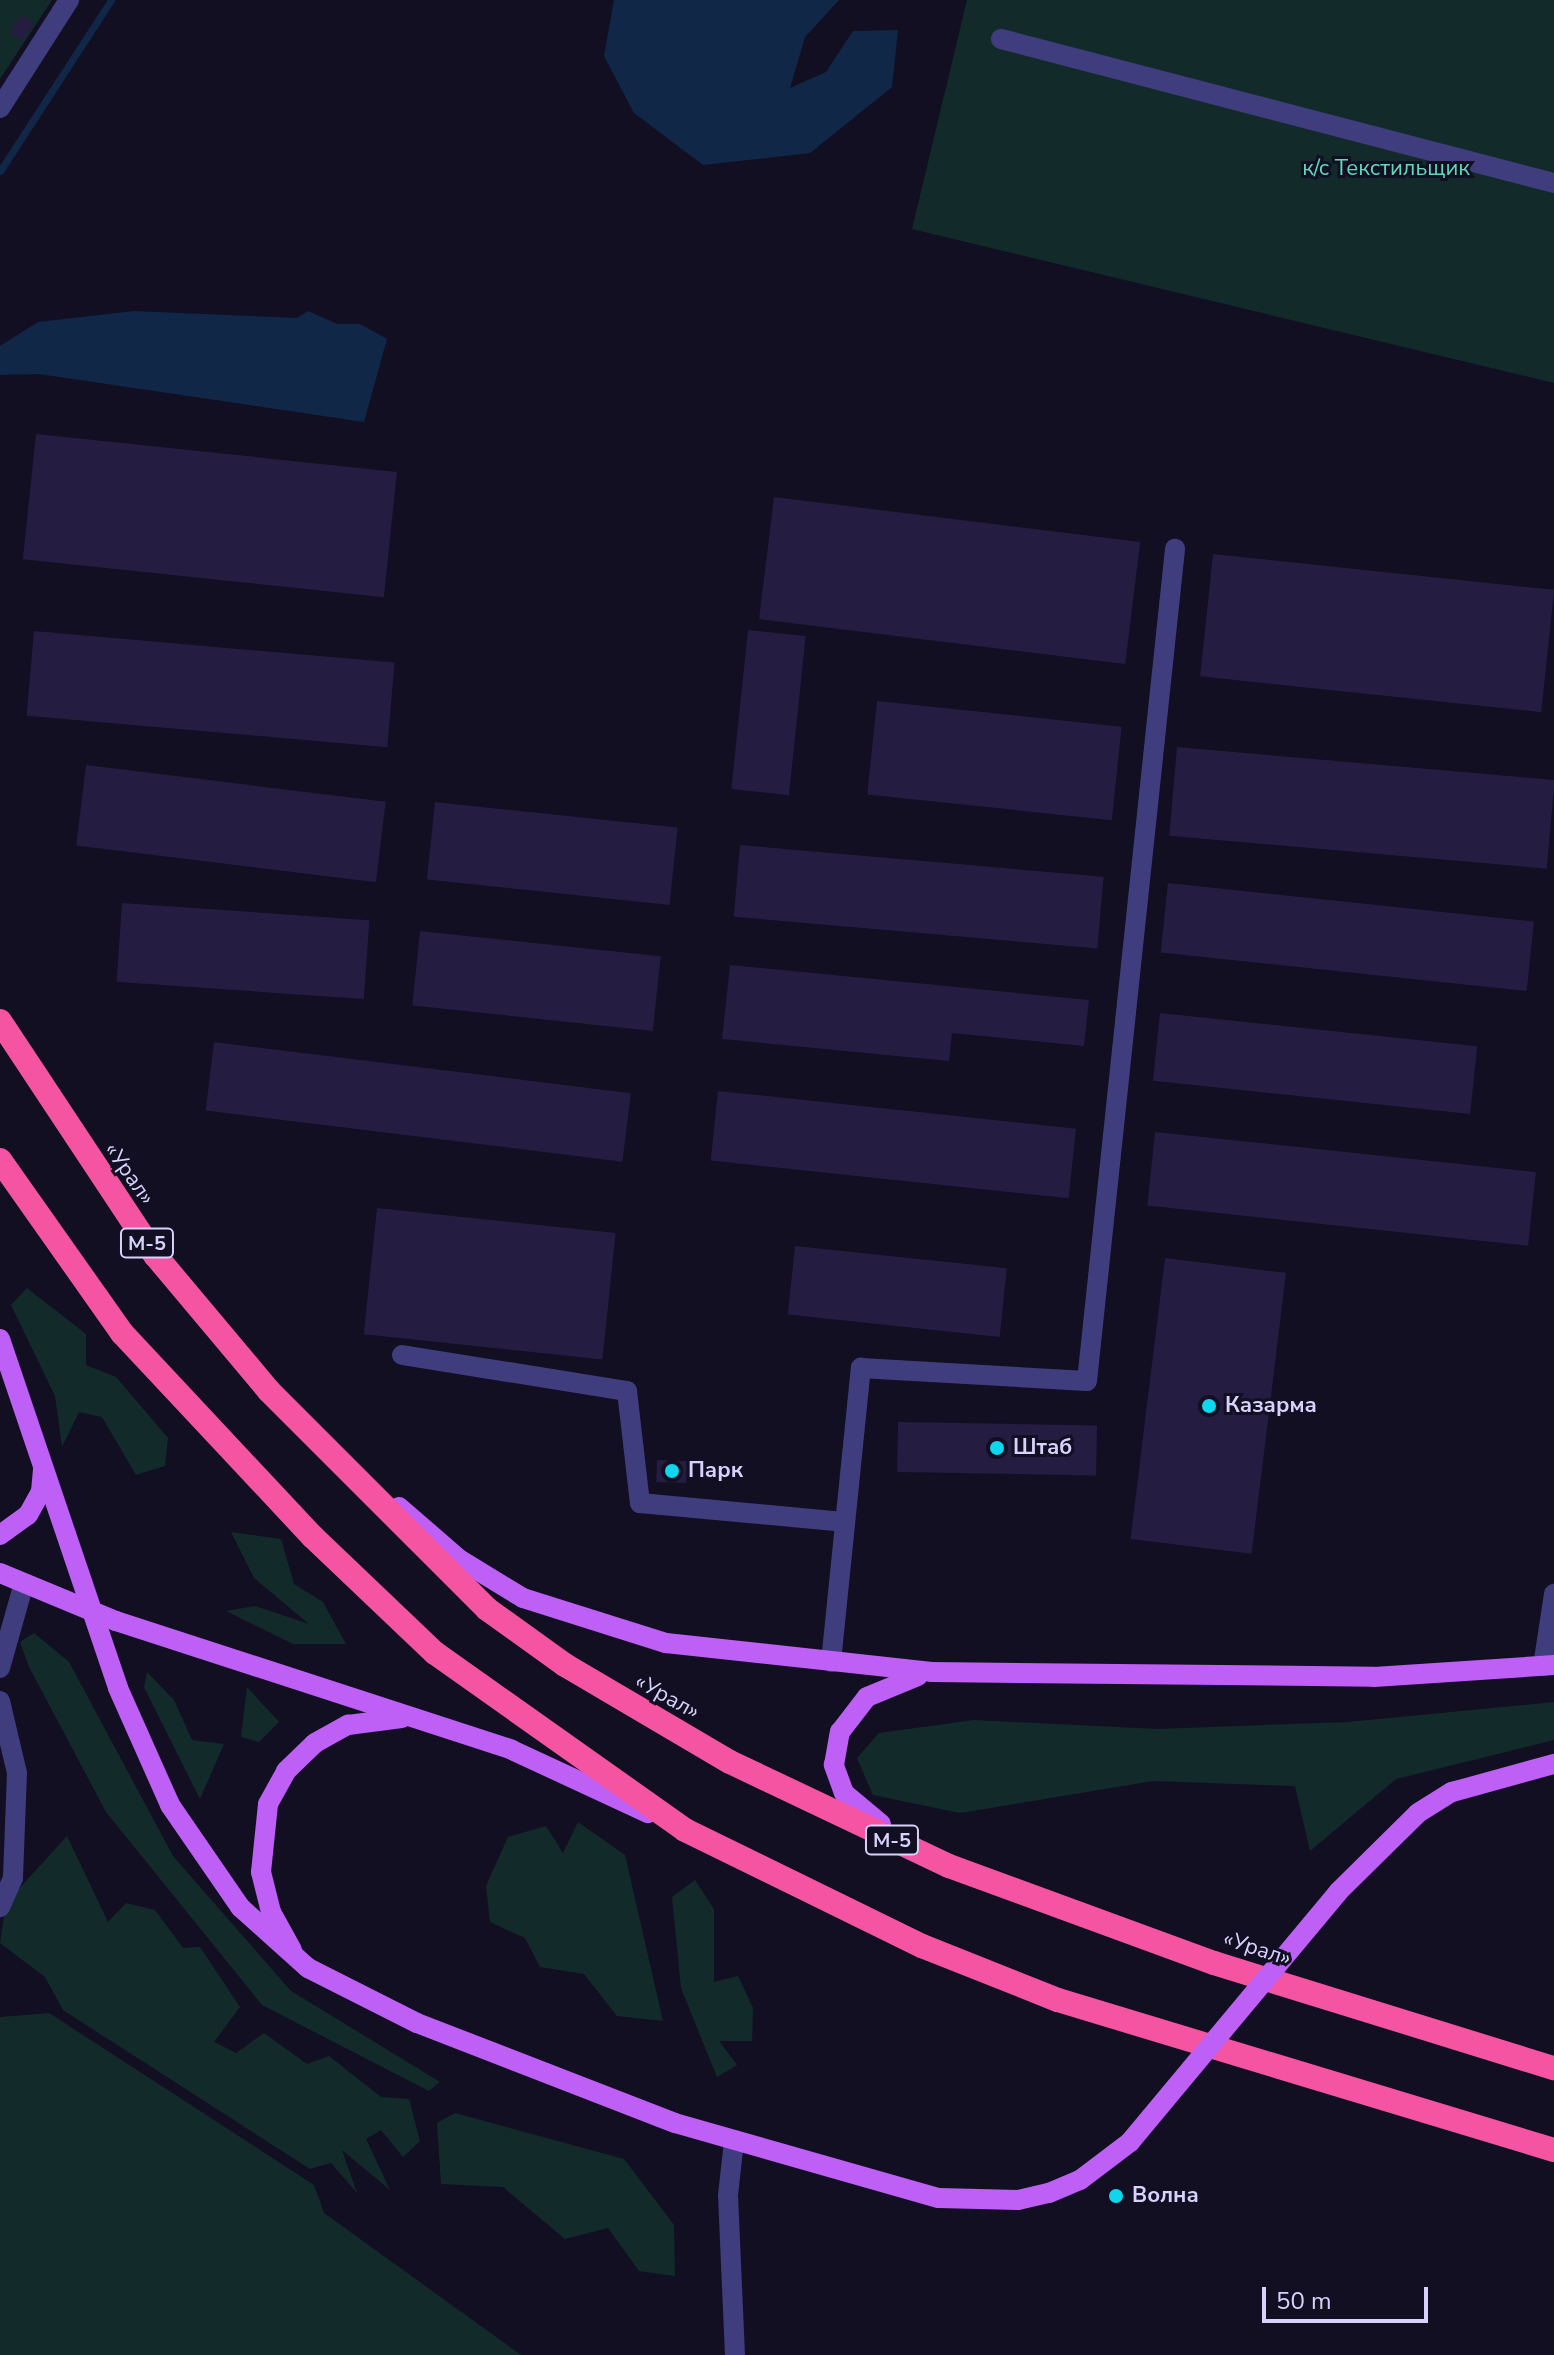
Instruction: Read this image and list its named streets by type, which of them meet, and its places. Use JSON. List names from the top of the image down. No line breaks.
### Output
{"streets":{"highway":["«Урал»","М-5"]},"parks":["к/с Текстильщик"],"places":["Казарма","Штаб","Парк","Волна"],"scale_bar":"50 m"}
